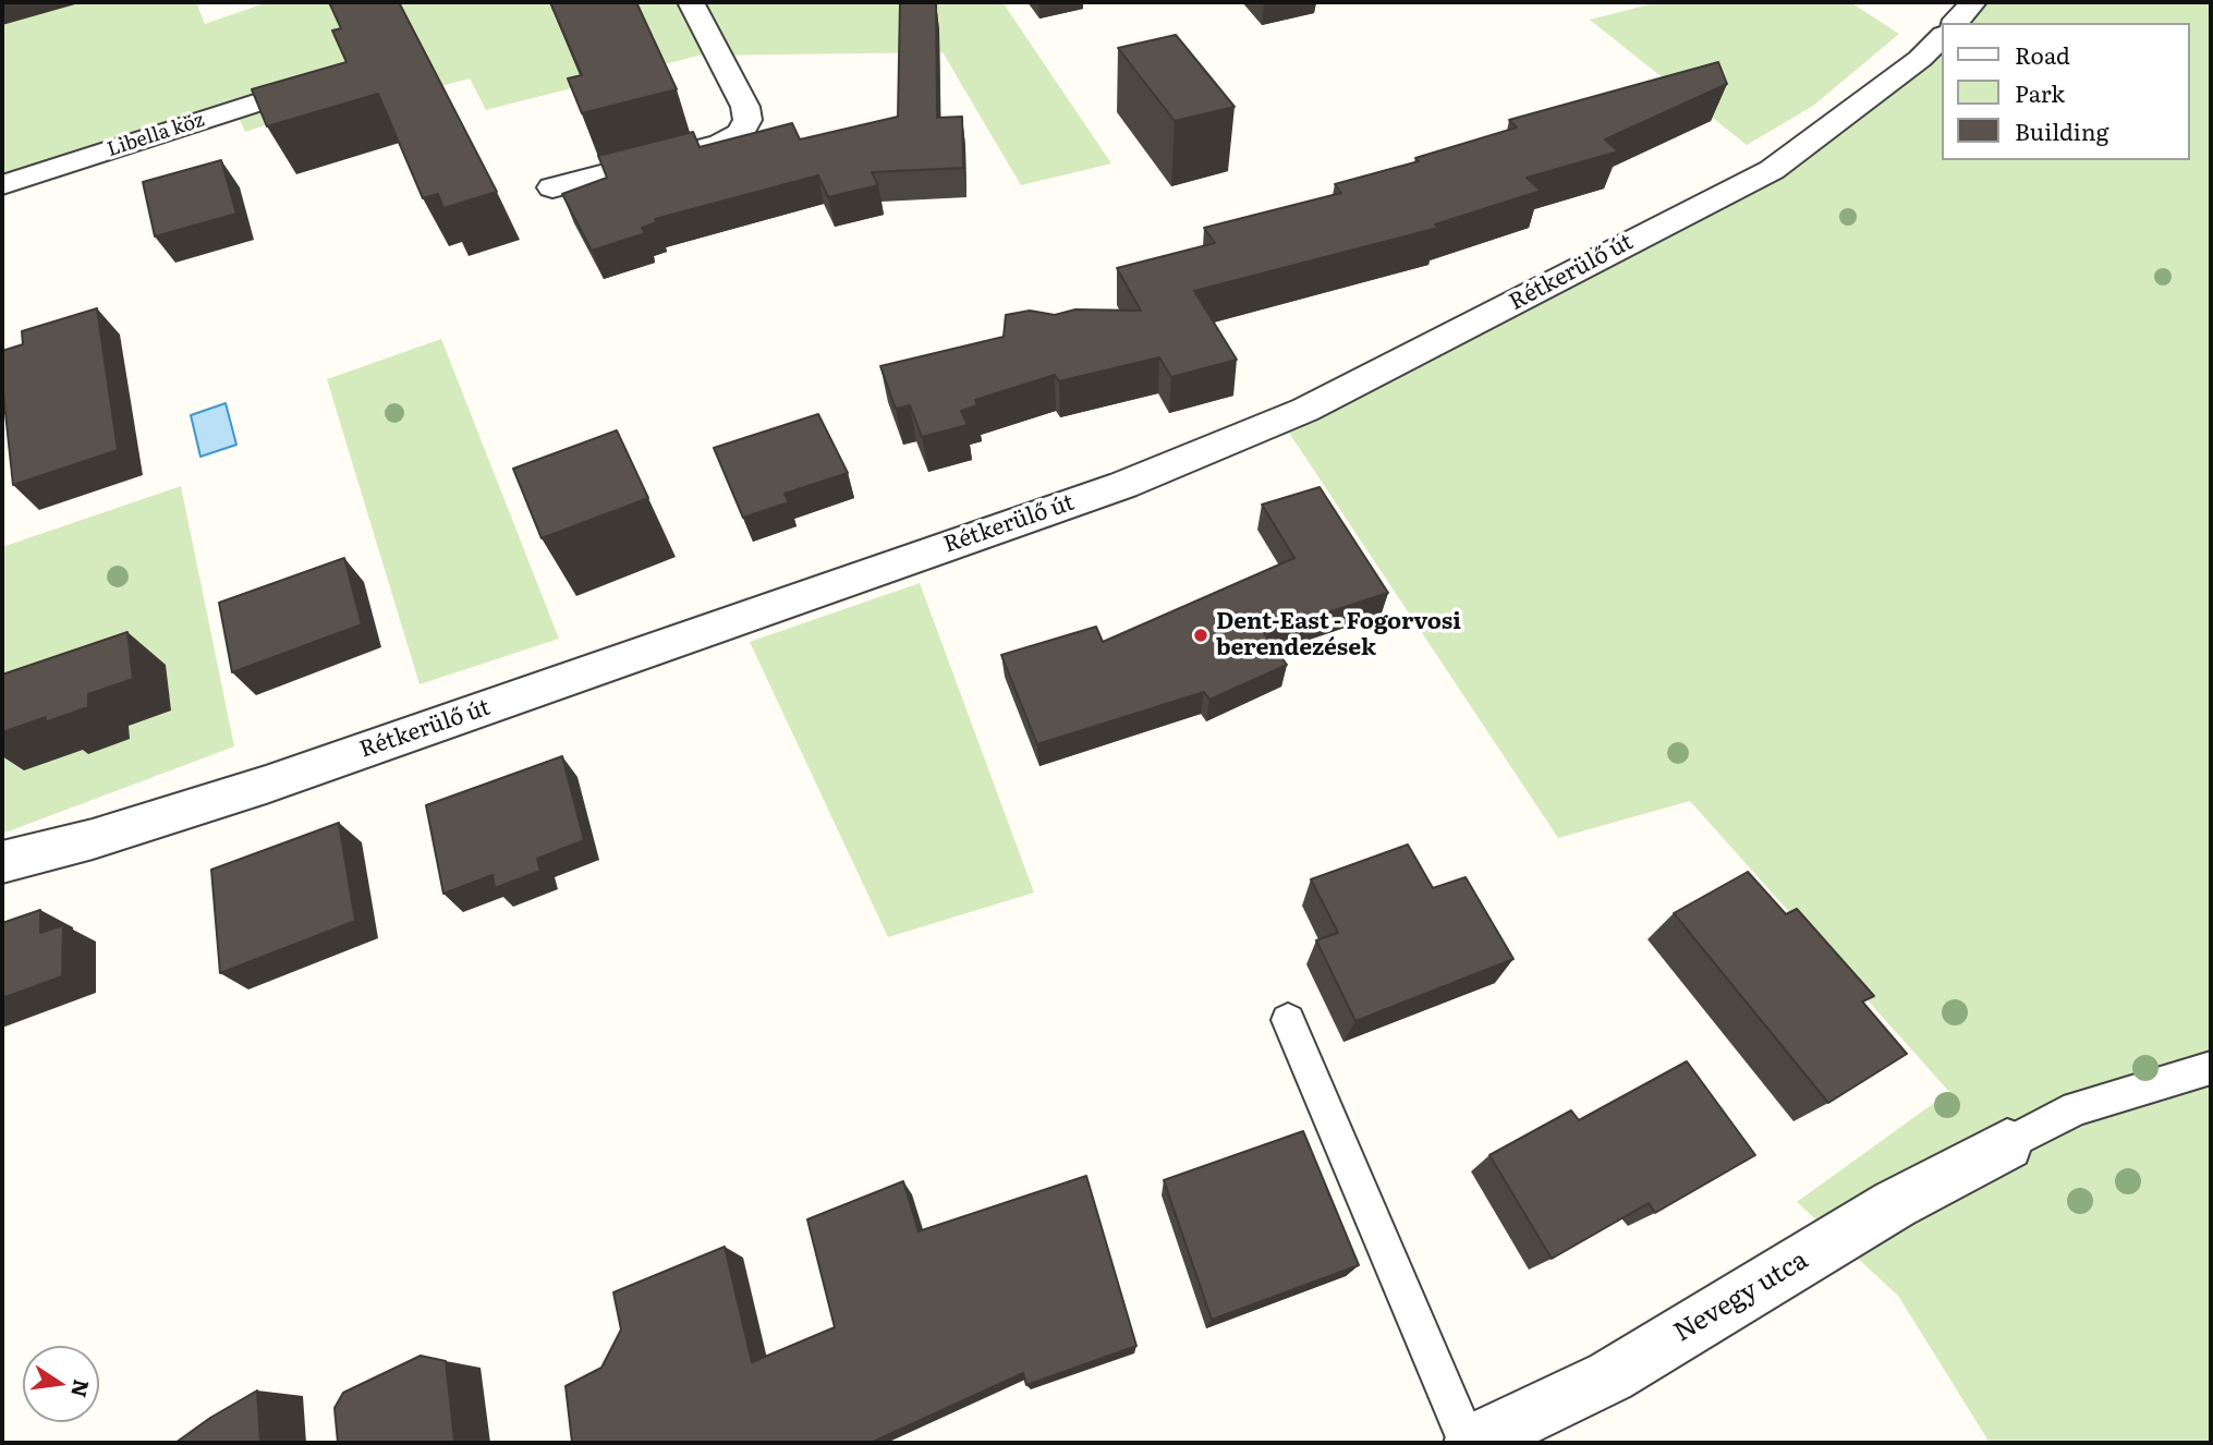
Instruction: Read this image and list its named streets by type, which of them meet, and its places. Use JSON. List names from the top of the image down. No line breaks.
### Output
{"streets":{"street":["Libella köz","Rétkerülő út","Nevegy utca"]},"places":["Dent-East - Fogorvosi berendezések"],"legend":["Road","Park","Building"],"north":"right"}
